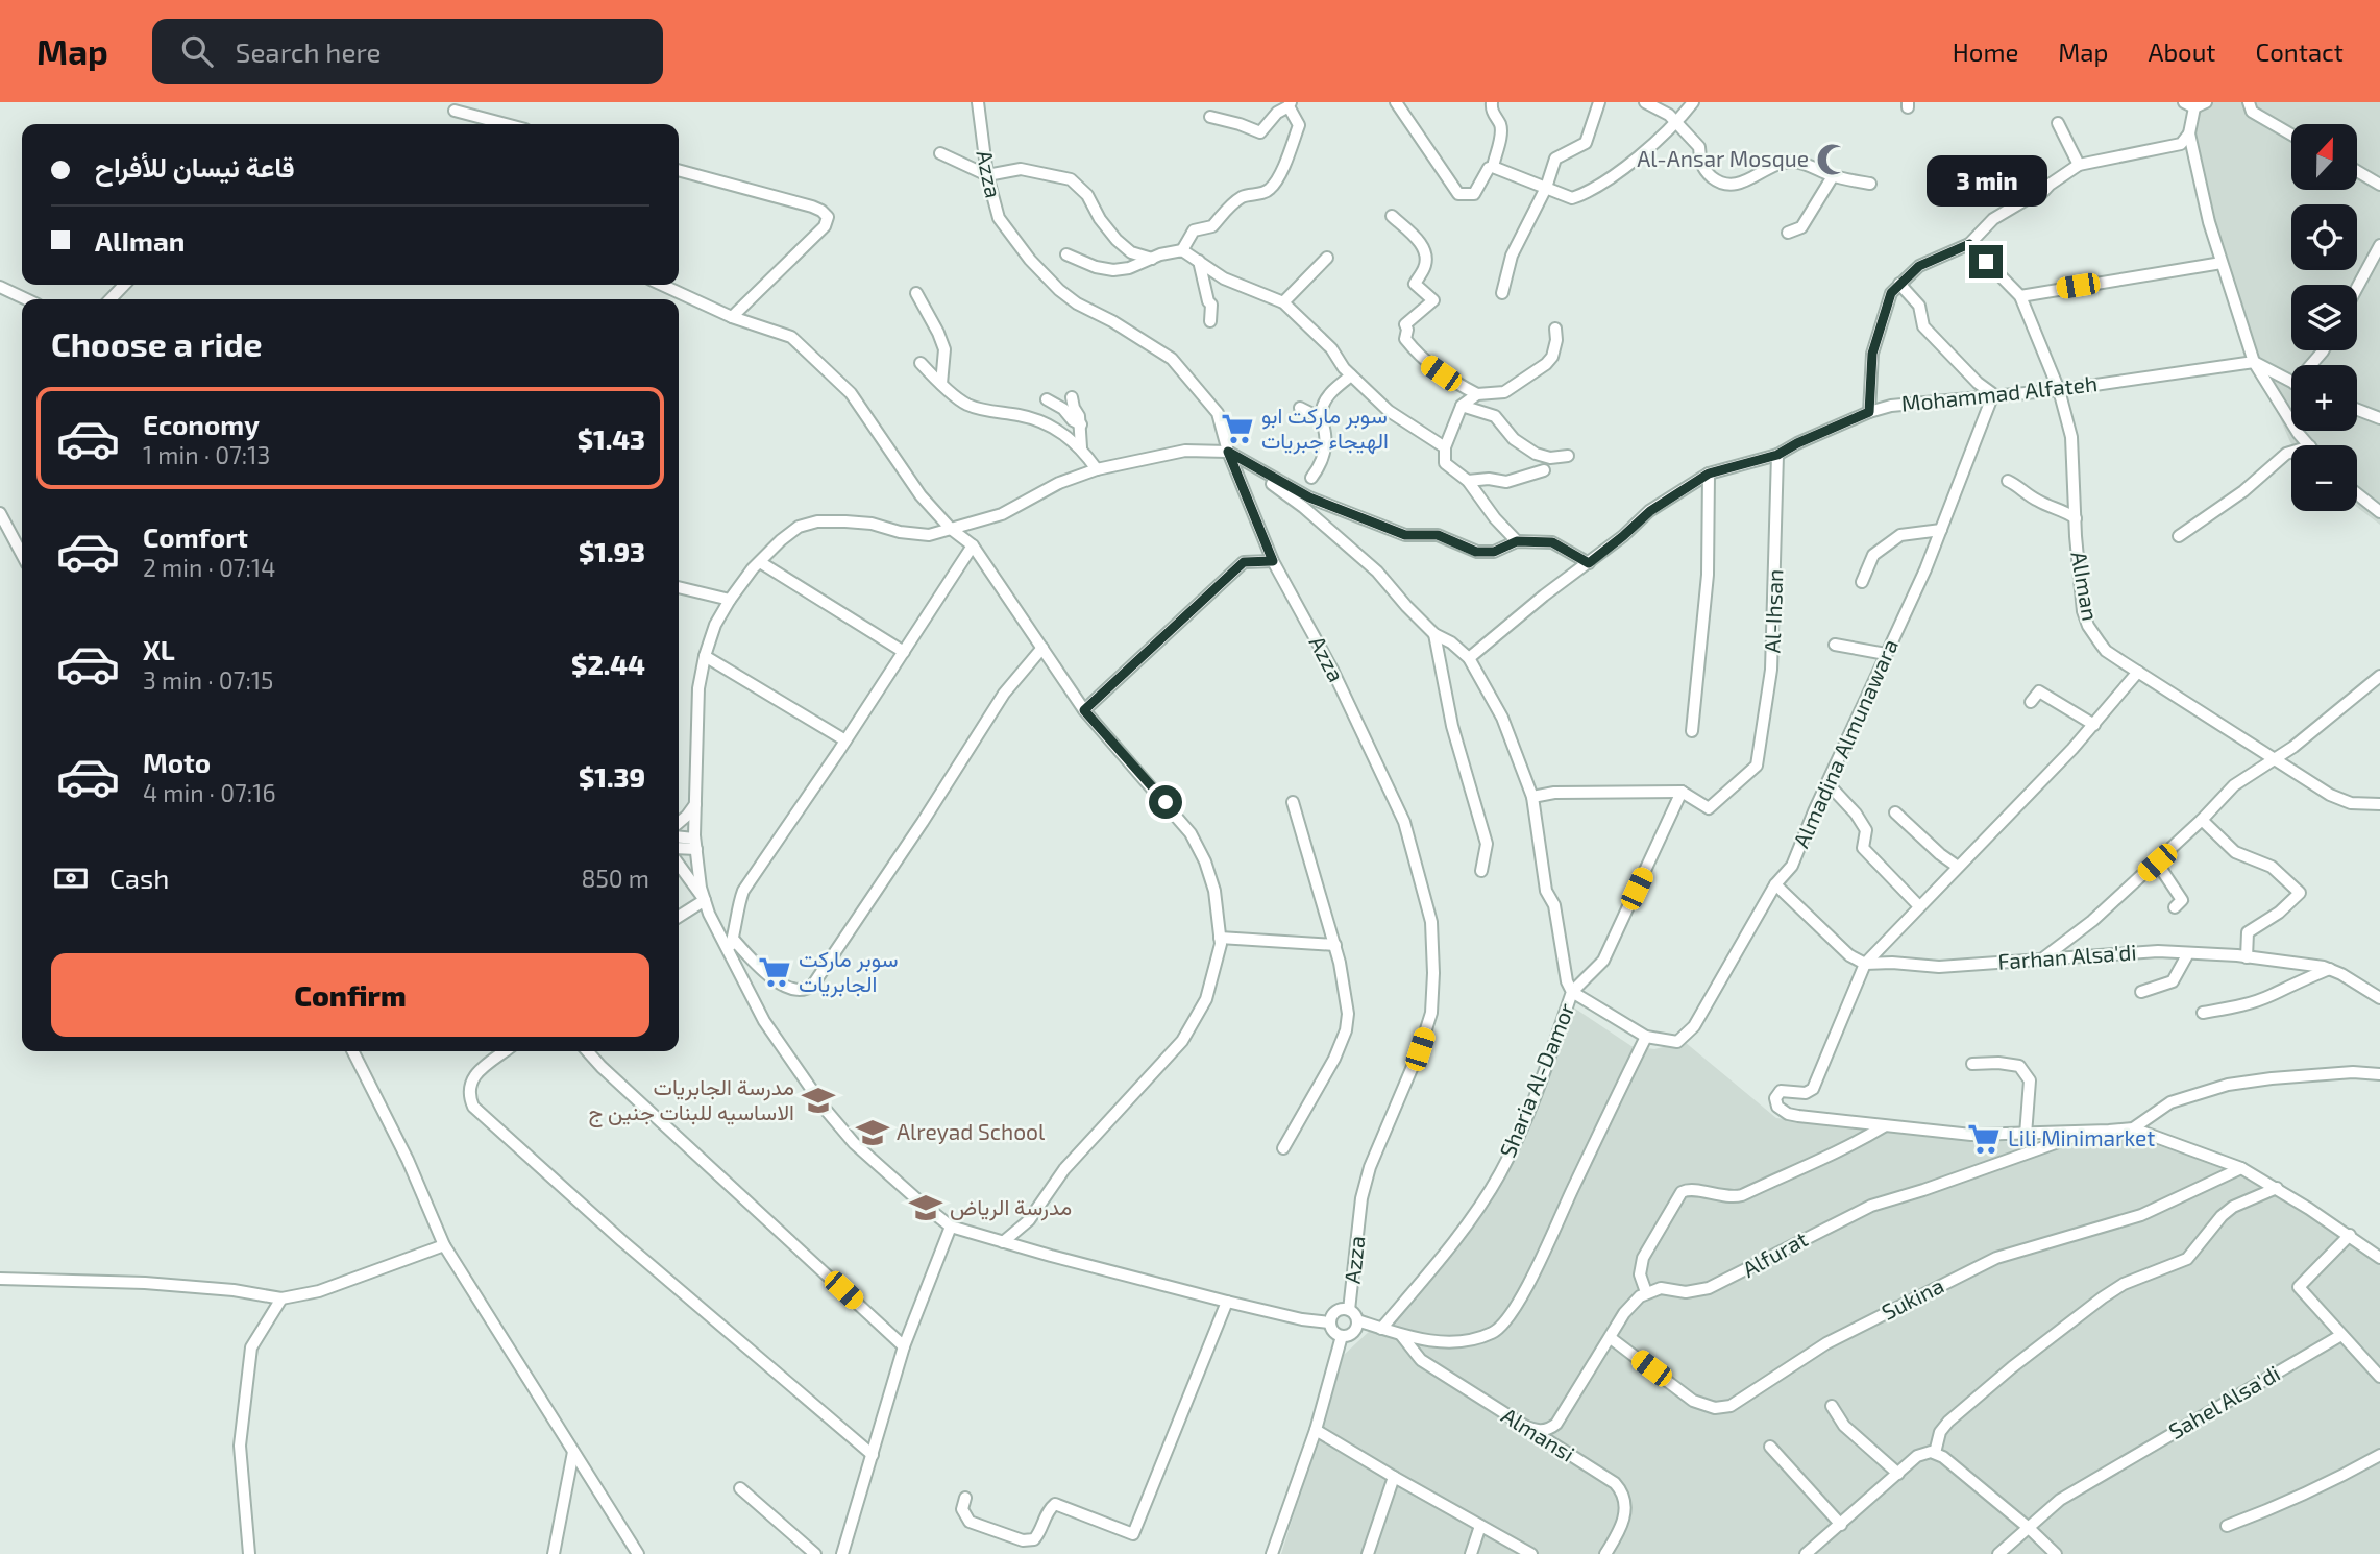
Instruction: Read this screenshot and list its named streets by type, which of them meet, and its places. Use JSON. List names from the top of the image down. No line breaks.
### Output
{"streets":{"street":["Azza","Mohammad Alfateh","AlIman","Al-Ihsan","Almadina Almunawara","Farhan Alsa'di","Sharia Al-Damor","Alfurat","Sukina","Sahel Alsa'di","Almansi"]},"crossings":[["Azza","Sharia Al-Damor"],["Mohammad Alfateh","AlIman"],["Mohammad Alfateh","Al-Ihsan"],["Mohammad Alfateh","Almadina Almunawara"],["Mohammad Alfateh","Sharia Al-Damor"]],"places":{"mosque":["Al-Ansar Mosque"],"supermarket":["سوبر ماركت ابو الهيجاء جبريات","سوبر ماركت الجابريات","Lili Minimarket"],"school or university":["مدرسة الجابريات الاساسيه للبنات جنين ج","Alreyad School","مدرسة الرياض"]},"north":"top","page":{"header":"Map","search":"Search here","nav":["Home","Map","About","Contact"],"map_buttons":["+","−"],"banner":["قاعة نيسان للأفراح","AlIman"],"bubble":"3 min","heading":"Choose a ride","list":[{"name":"Economy","note":"1 min · 07:13","value":"$1.43"},{"name":"Comfort","note":"2 min · 07:14","value":"$1.93"},{"name":"XL","note":"3 min · 07:15","value":"$2.44"},{"name":"Moto","note":"4 min · 07:16","value":"$1.39"}],"pay":["Cash","850 m"],"buttons":"Confirm"}}
